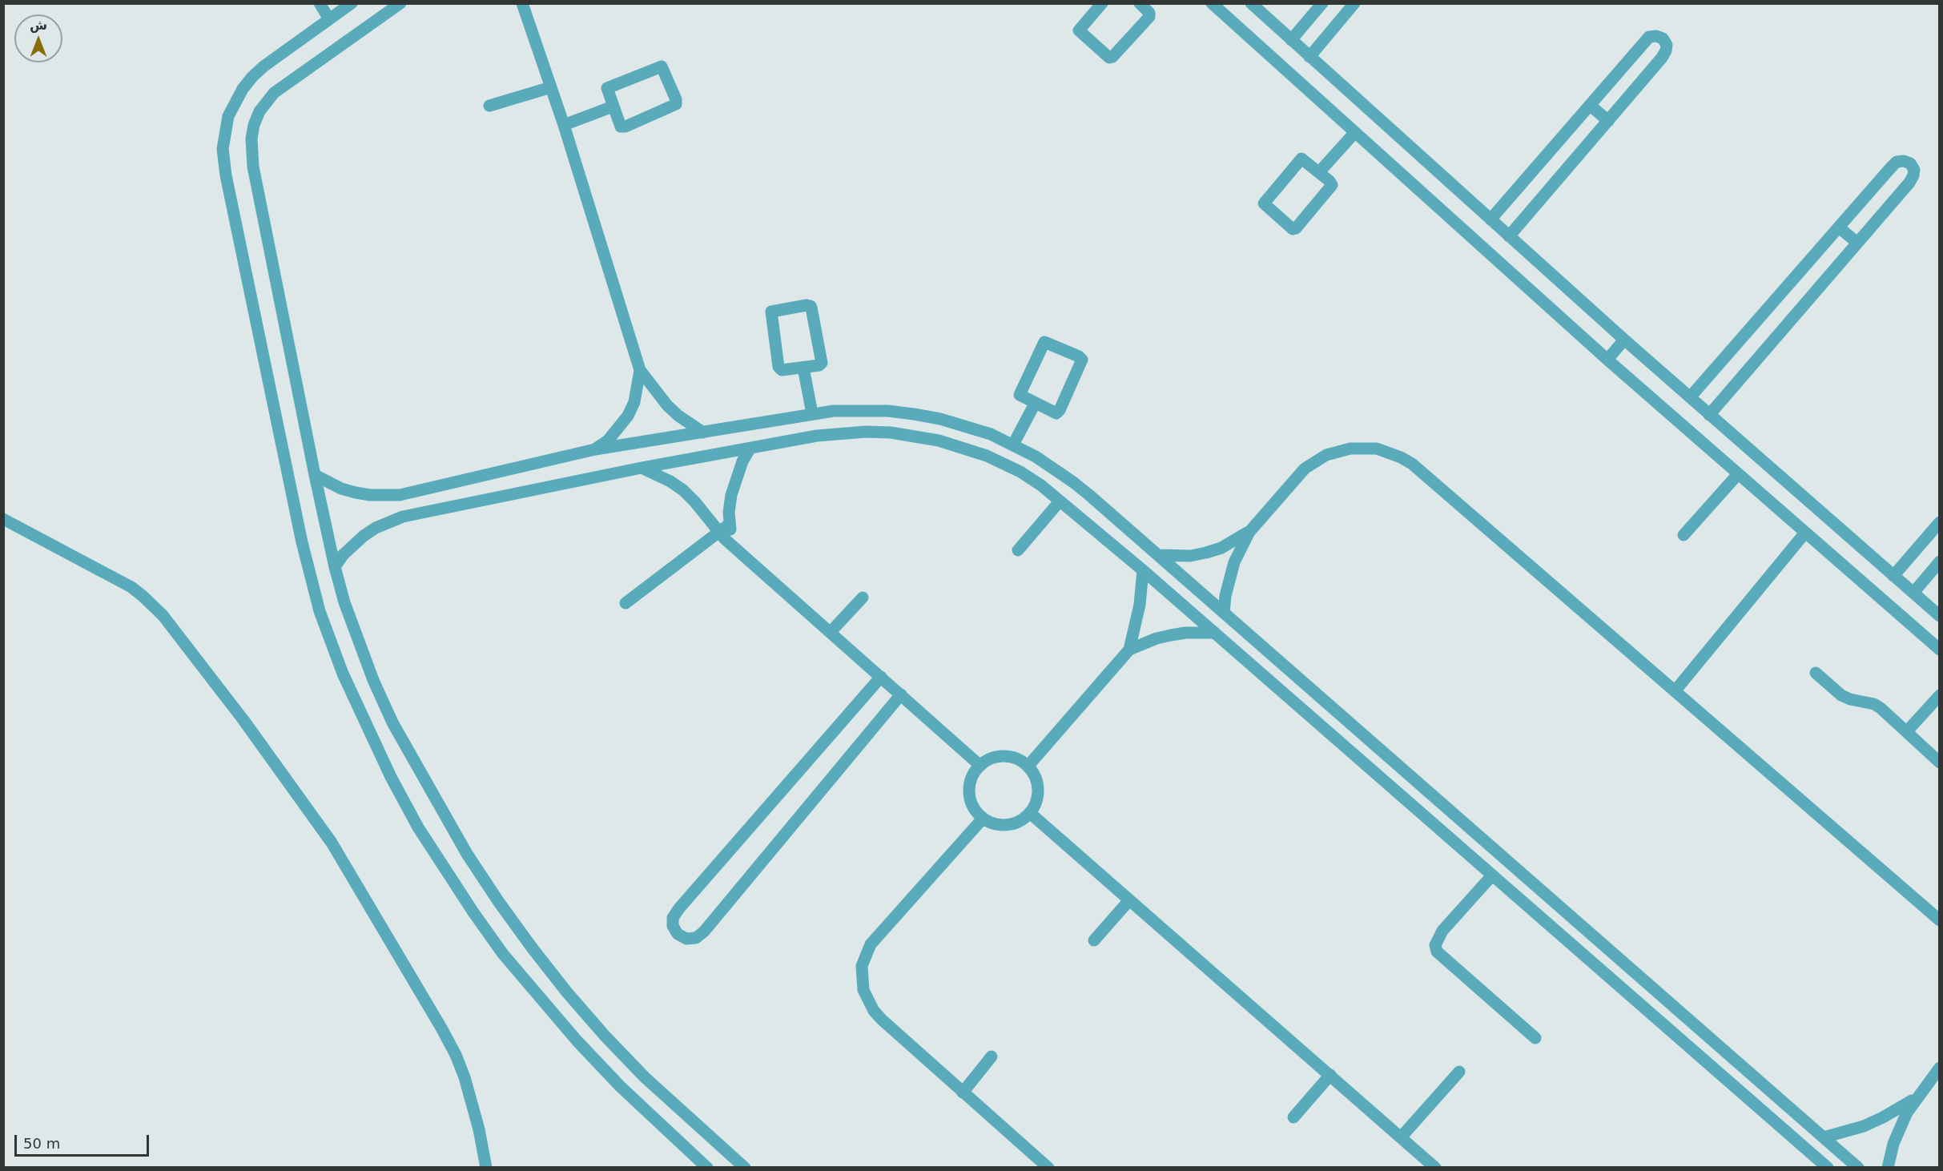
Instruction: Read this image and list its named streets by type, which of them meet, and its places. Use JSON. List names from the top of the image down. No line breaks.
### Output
{"scale_bar":"50 m","north":"top"}
